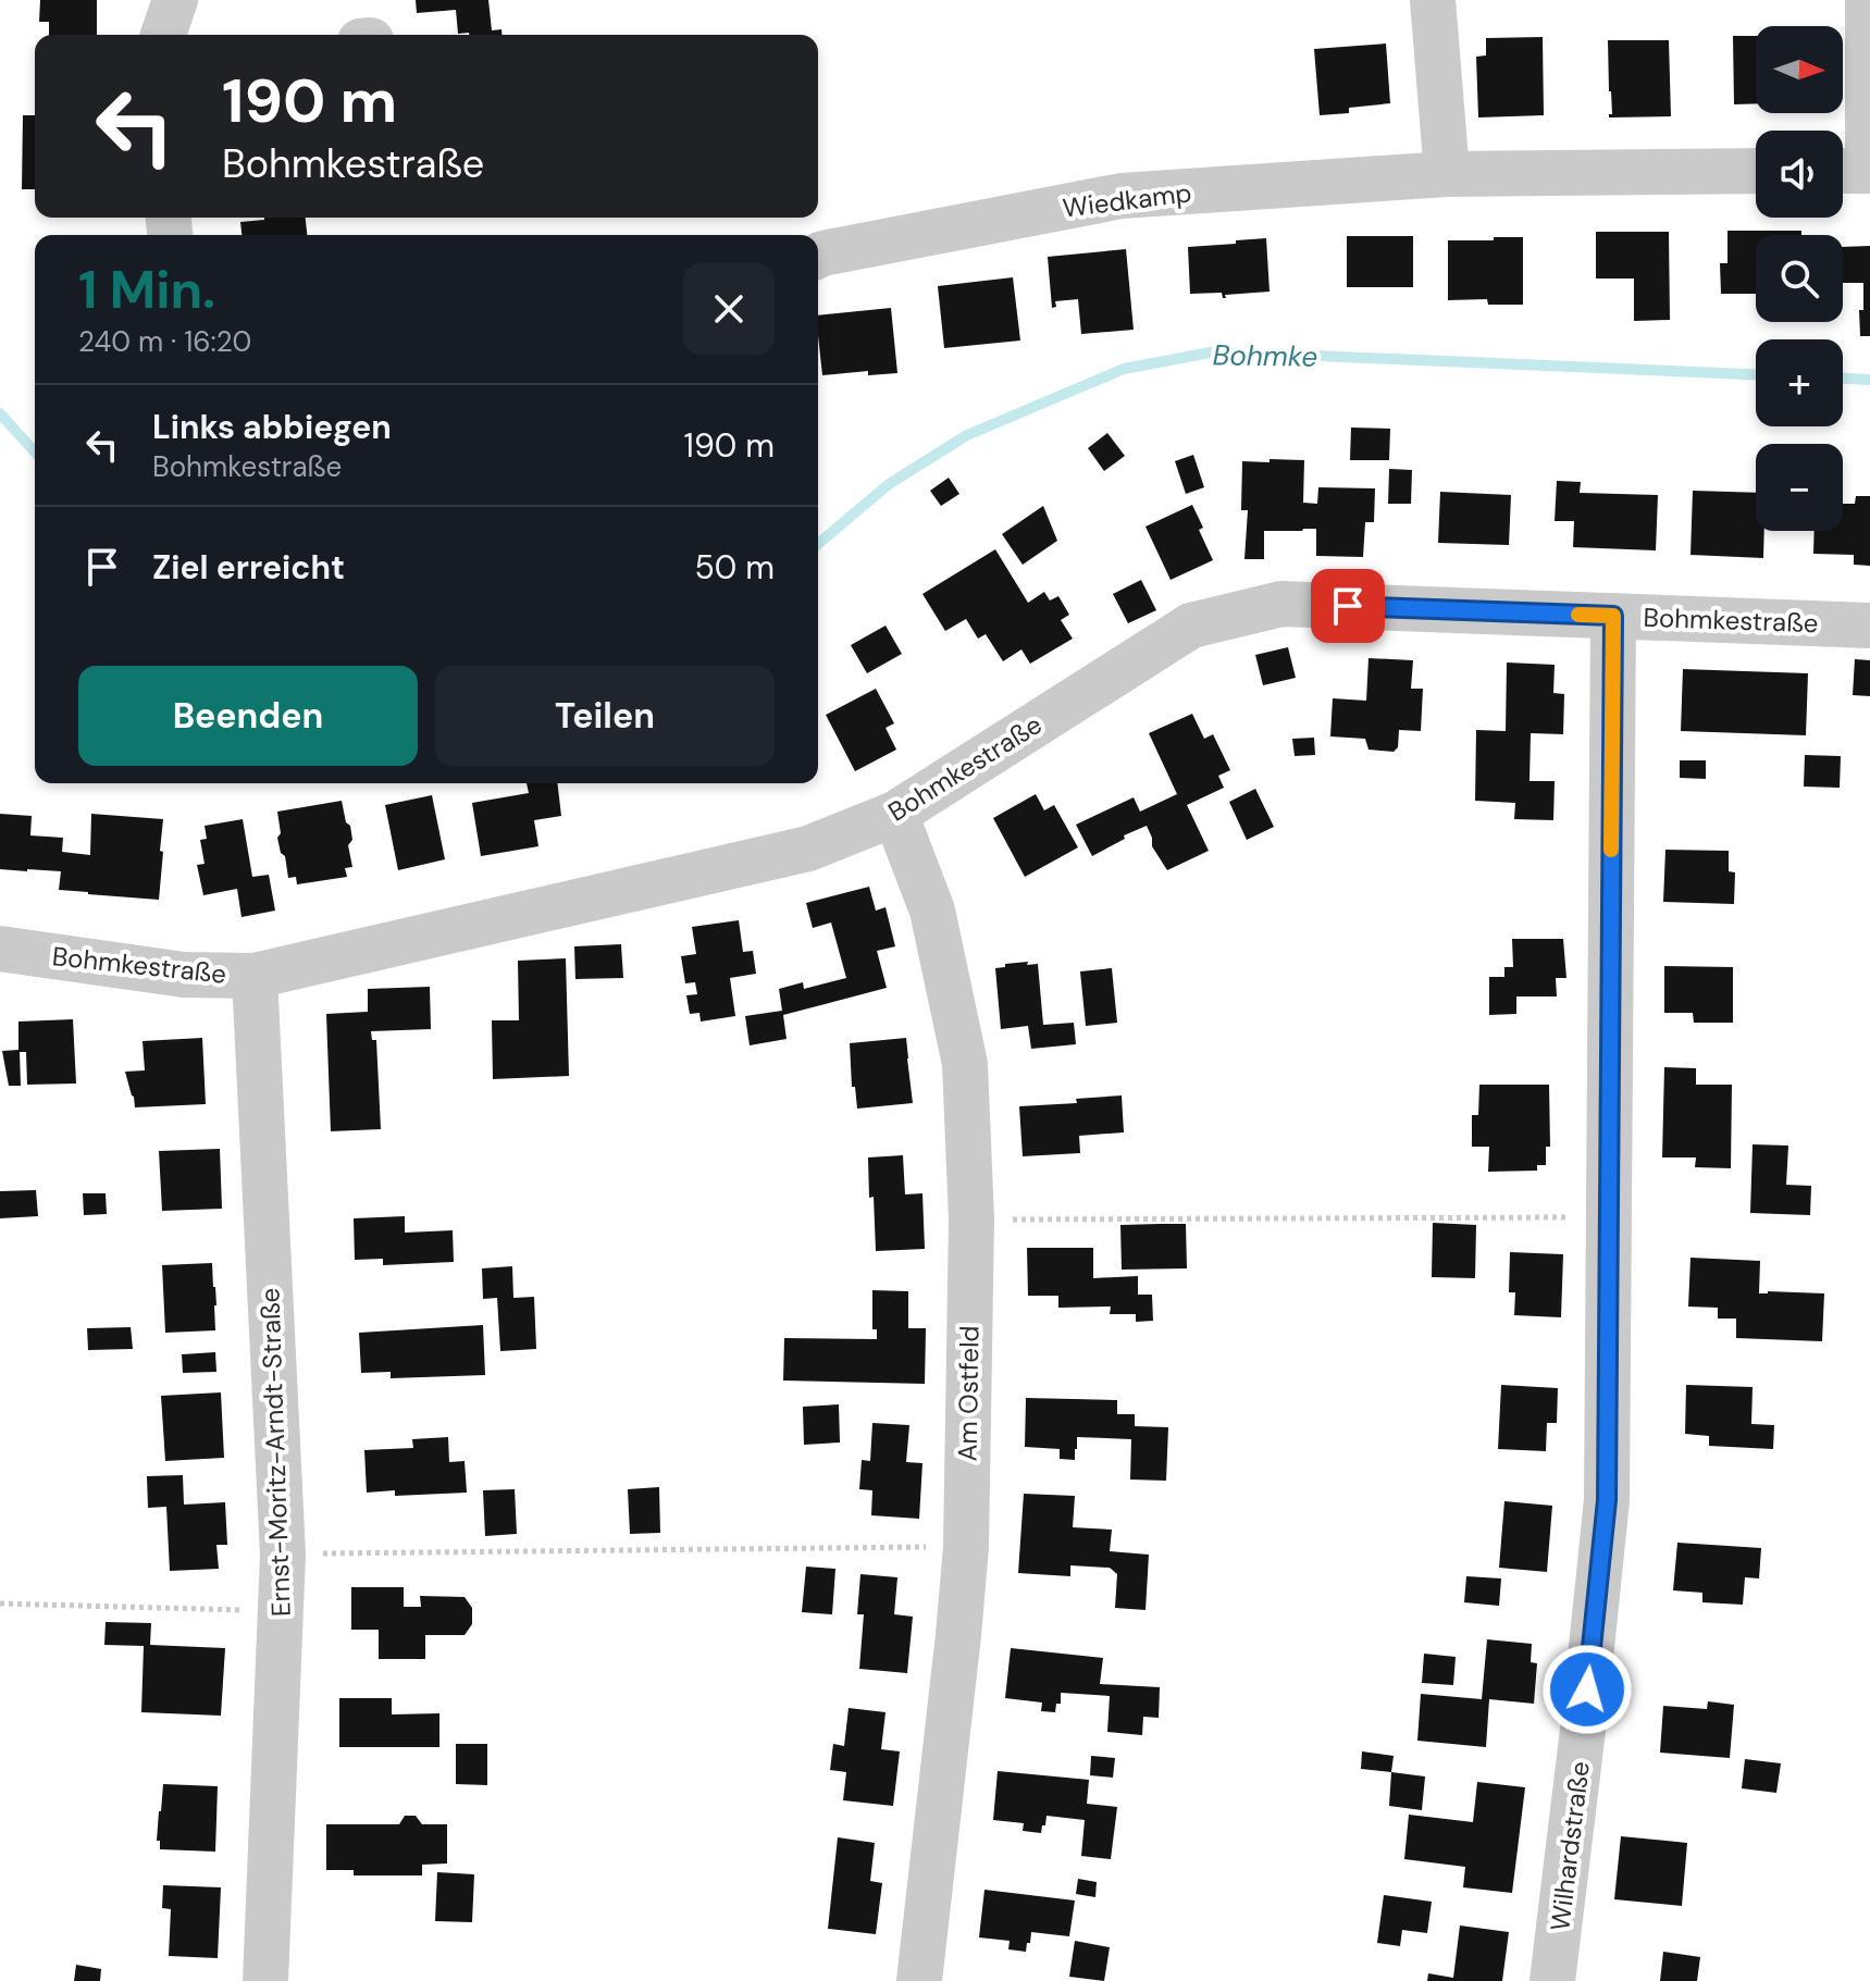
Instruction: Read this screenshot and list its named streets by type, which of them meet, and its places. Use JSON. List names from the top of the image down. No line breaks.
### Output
{"streets":{"street":["Wiedkamp","Bohmkestraße","Am Ostfeld","Ernst-Moritz-Arndt-Straße","Wilhardstraße"]},"crossings":[["Bohmkestraße","Am Ostfeld"],["Bohmkestraße","Ernst-Moritz-Arndt-Straße"],["Bohmkestraße","Wilhardstraße"]],"water":["Bohmke"],"north":"right","page":{"map_buttons":["+","−"],"turn":["190 m","Bohmkestraße"],"heading":["1 Min.","240 m · 16:20"],"list":[{"name":"Links abbiegen","note":"Bohmkestraße","value":"190 m"},{"name":"Ziel erreicht","value":"50 m"}],"buttons":["Beenden","Teilen"]}}
